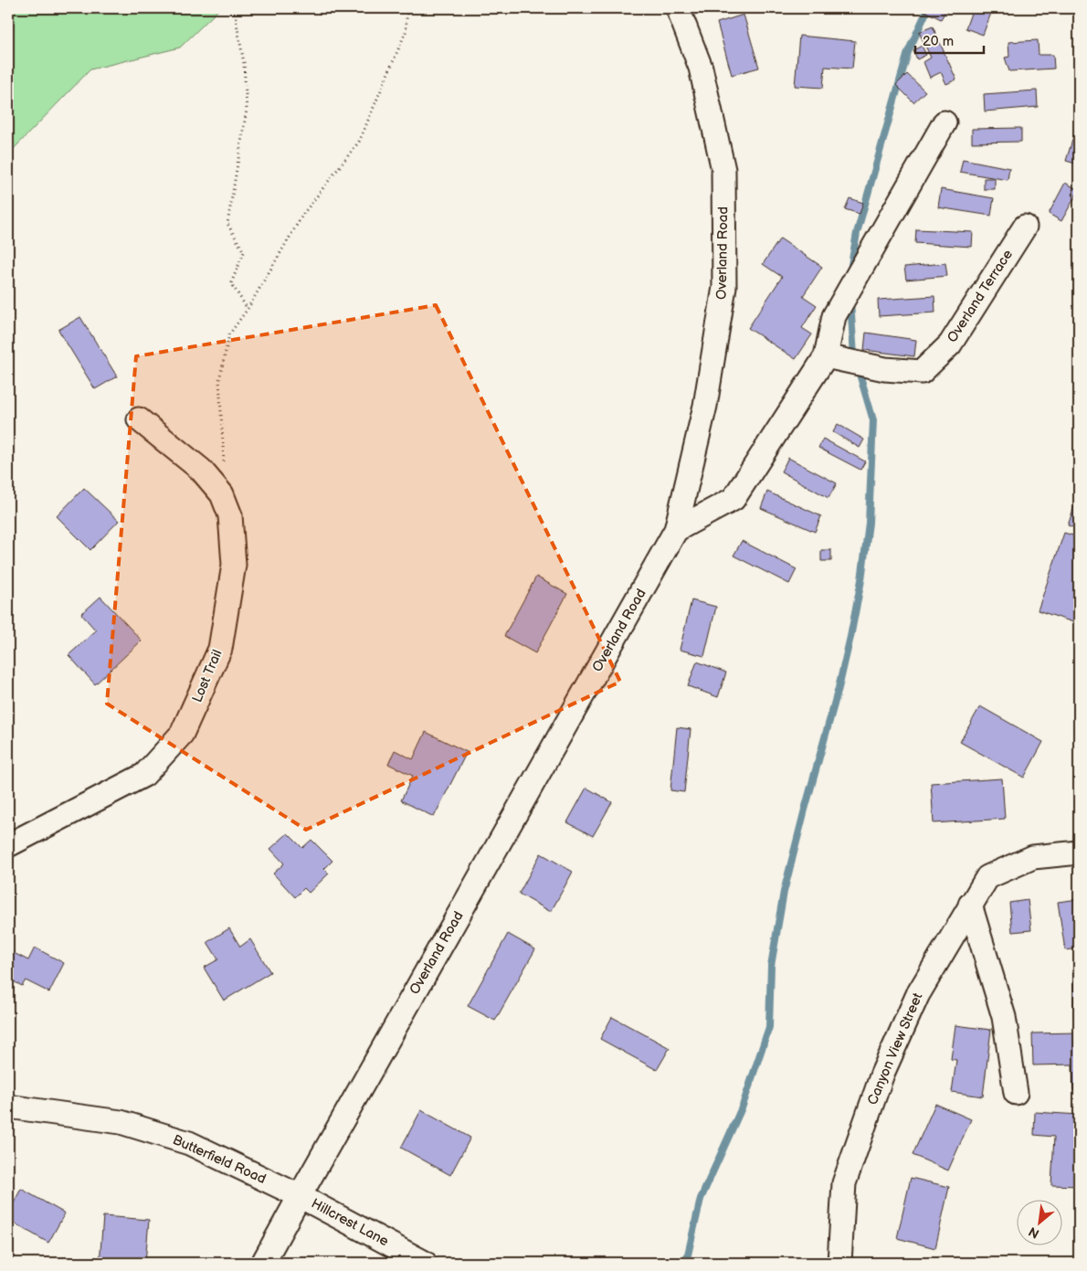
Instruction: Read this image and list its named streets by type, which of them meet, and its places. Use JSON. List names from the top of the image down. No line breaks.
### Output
{"streets":{"street":["Overland Road","Overland Terrace","Lost Trail","Canyon View Street","Butterfield Road","Hillcrest Lane"]},"crossings":[["Overland Road","Butterfield Road"],["Overland Road","Hillcrest Lane"],["Butterfield Road","Hillcrest Lane"]],"scale_bar":"20 m","north":"bottom left"}
